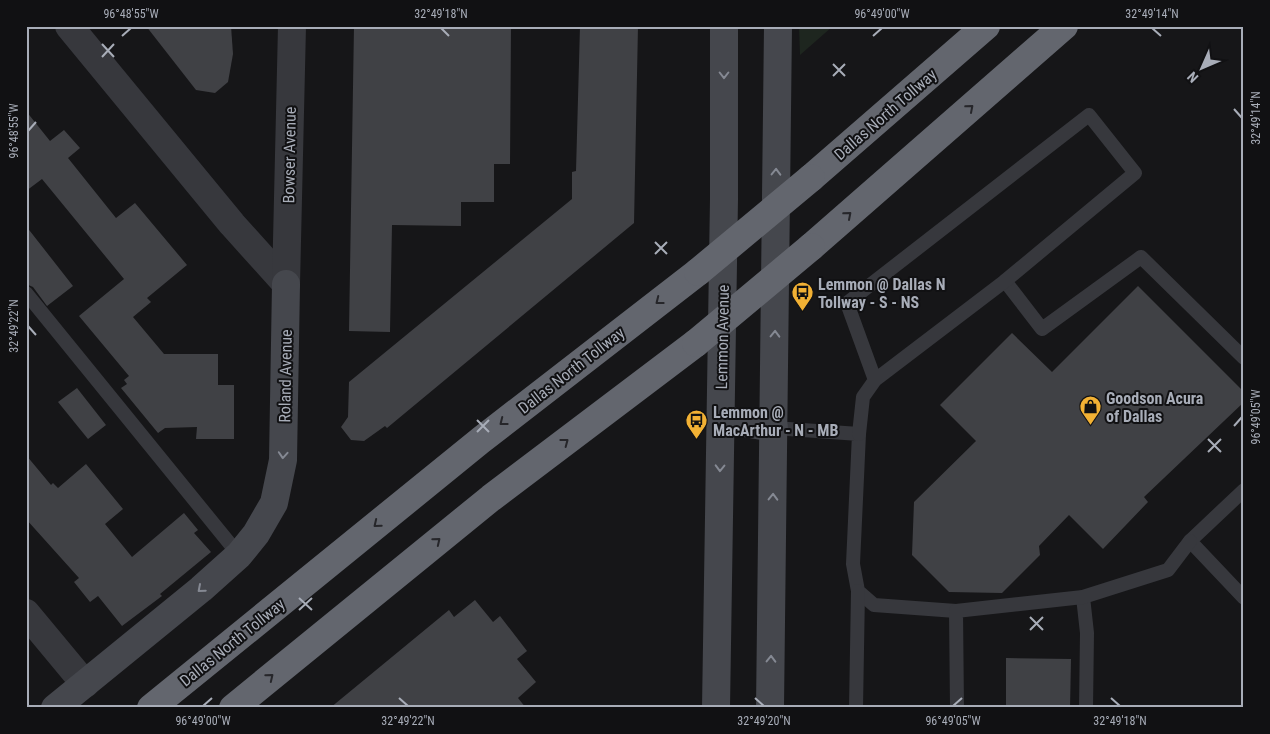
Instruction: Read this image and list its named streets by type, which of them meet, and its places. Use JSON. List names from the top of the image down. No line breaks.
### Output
{"streets":{"highway":["Dallas North Tollway"],"main road":["Lemmon Avenue","Roland Avenue"],"street":["Bowser Avenue"]},"crossings":[["Bowser Avenue","Roland Avenue"]],"one_way":["Roland Avenue"],"places":{"bus stop":["Lemmon @ Dallas N Tollway - S - NS","Lemmon @ MacArthur - N - MB"],"shop":["Goodson Acura of Dallas"]},"north":"bottom left","coordinates":["96°48'55\"W","32°49'18\"N","96°49'00\"W","32°49'14\"N","32°49'22\"N","96°49'05\"W","32°49'20\"N"]}
